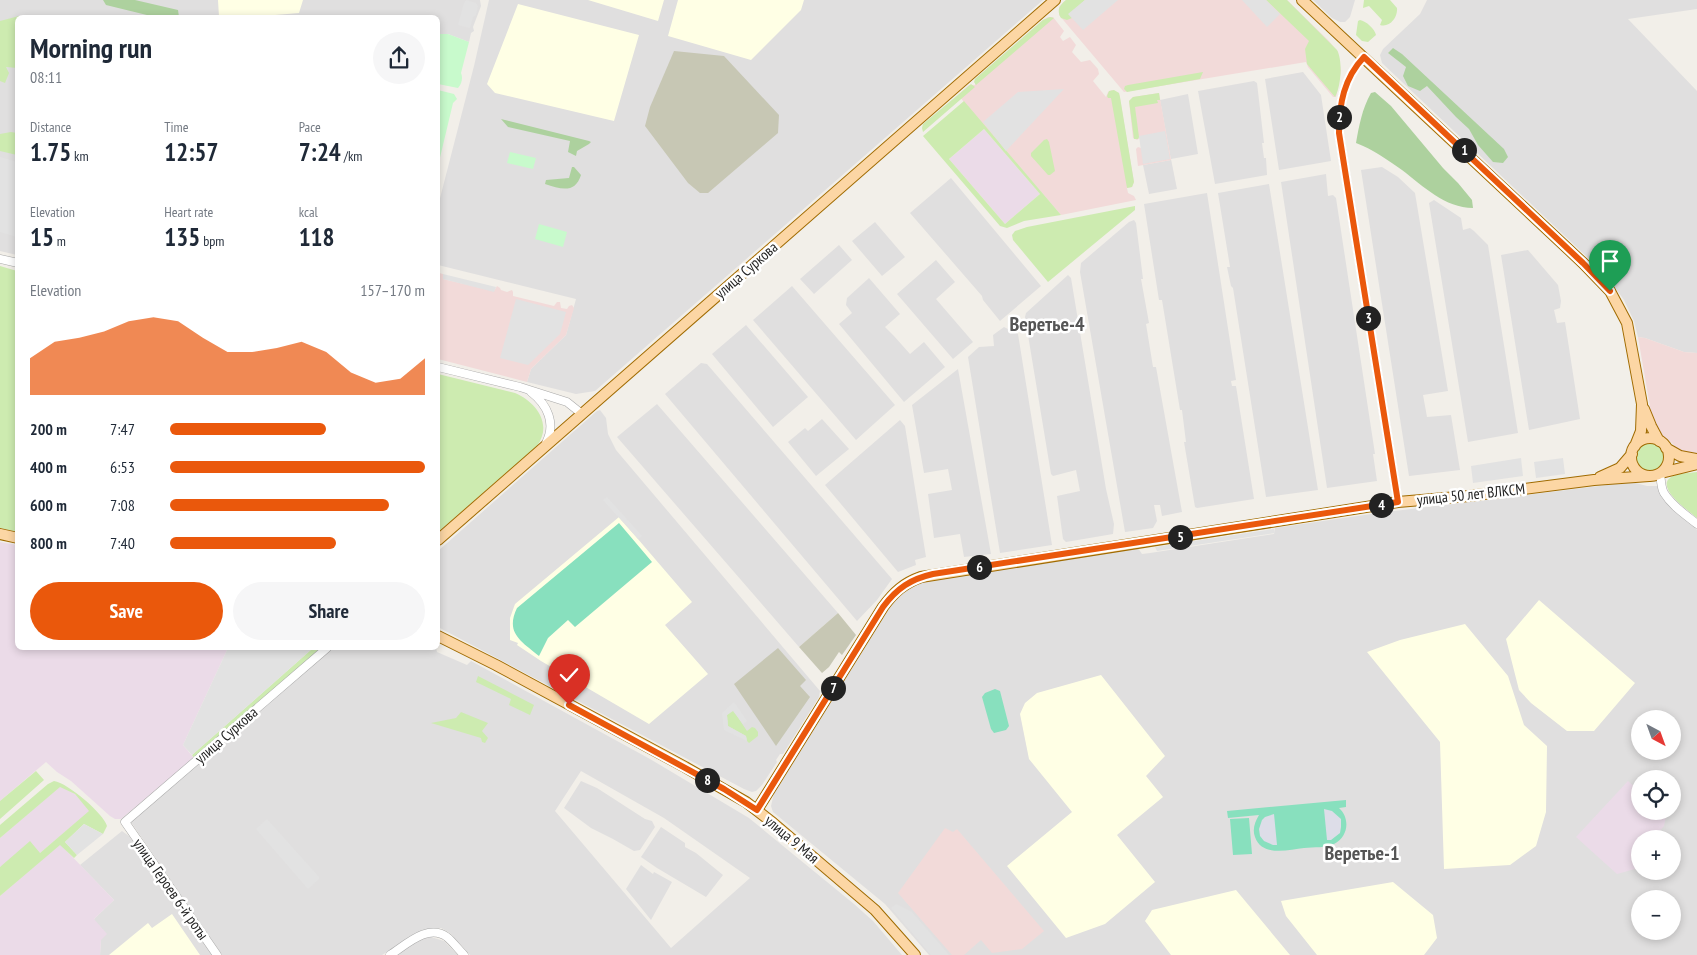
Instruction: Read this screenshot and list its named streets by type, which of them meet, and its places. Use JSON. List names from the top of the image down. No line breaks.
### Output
{"streets":{"main road":["улица Суркова","улица 50 лет ВЛКСМ","улица 9 Мая"],"street":["улица Героев 6-й роты"]},"crossings":[["улица Суркова","улица Героев 6-й роты"],["улица 50 лет ВЛКСМ","улица 9 Мая"]],"districts":["Веретье-4","Веретье-1"],"north":"bottom right","page":{"heading":["Morning run","08:11"],"stats":[["Distance","1.75 km"],["Time","12:57"],["Pace","7:24 /km"],["Elevation","15 m"],["Heart rate","135 bpm"],["kcal","118"]],"pins":["2","1","3","4","5","6","7","8"],"chart":["Elevation","157–170 m"],"list":[{"name":"200 m","note":"7:47"},{"name":"400 m","note":"6:53"},{"name":"600 m","note":"7:08"},{"name":"800 m","note":"7:40"}],"buttons":["Save","Share"],"map_buttons":["+","−"]}}
